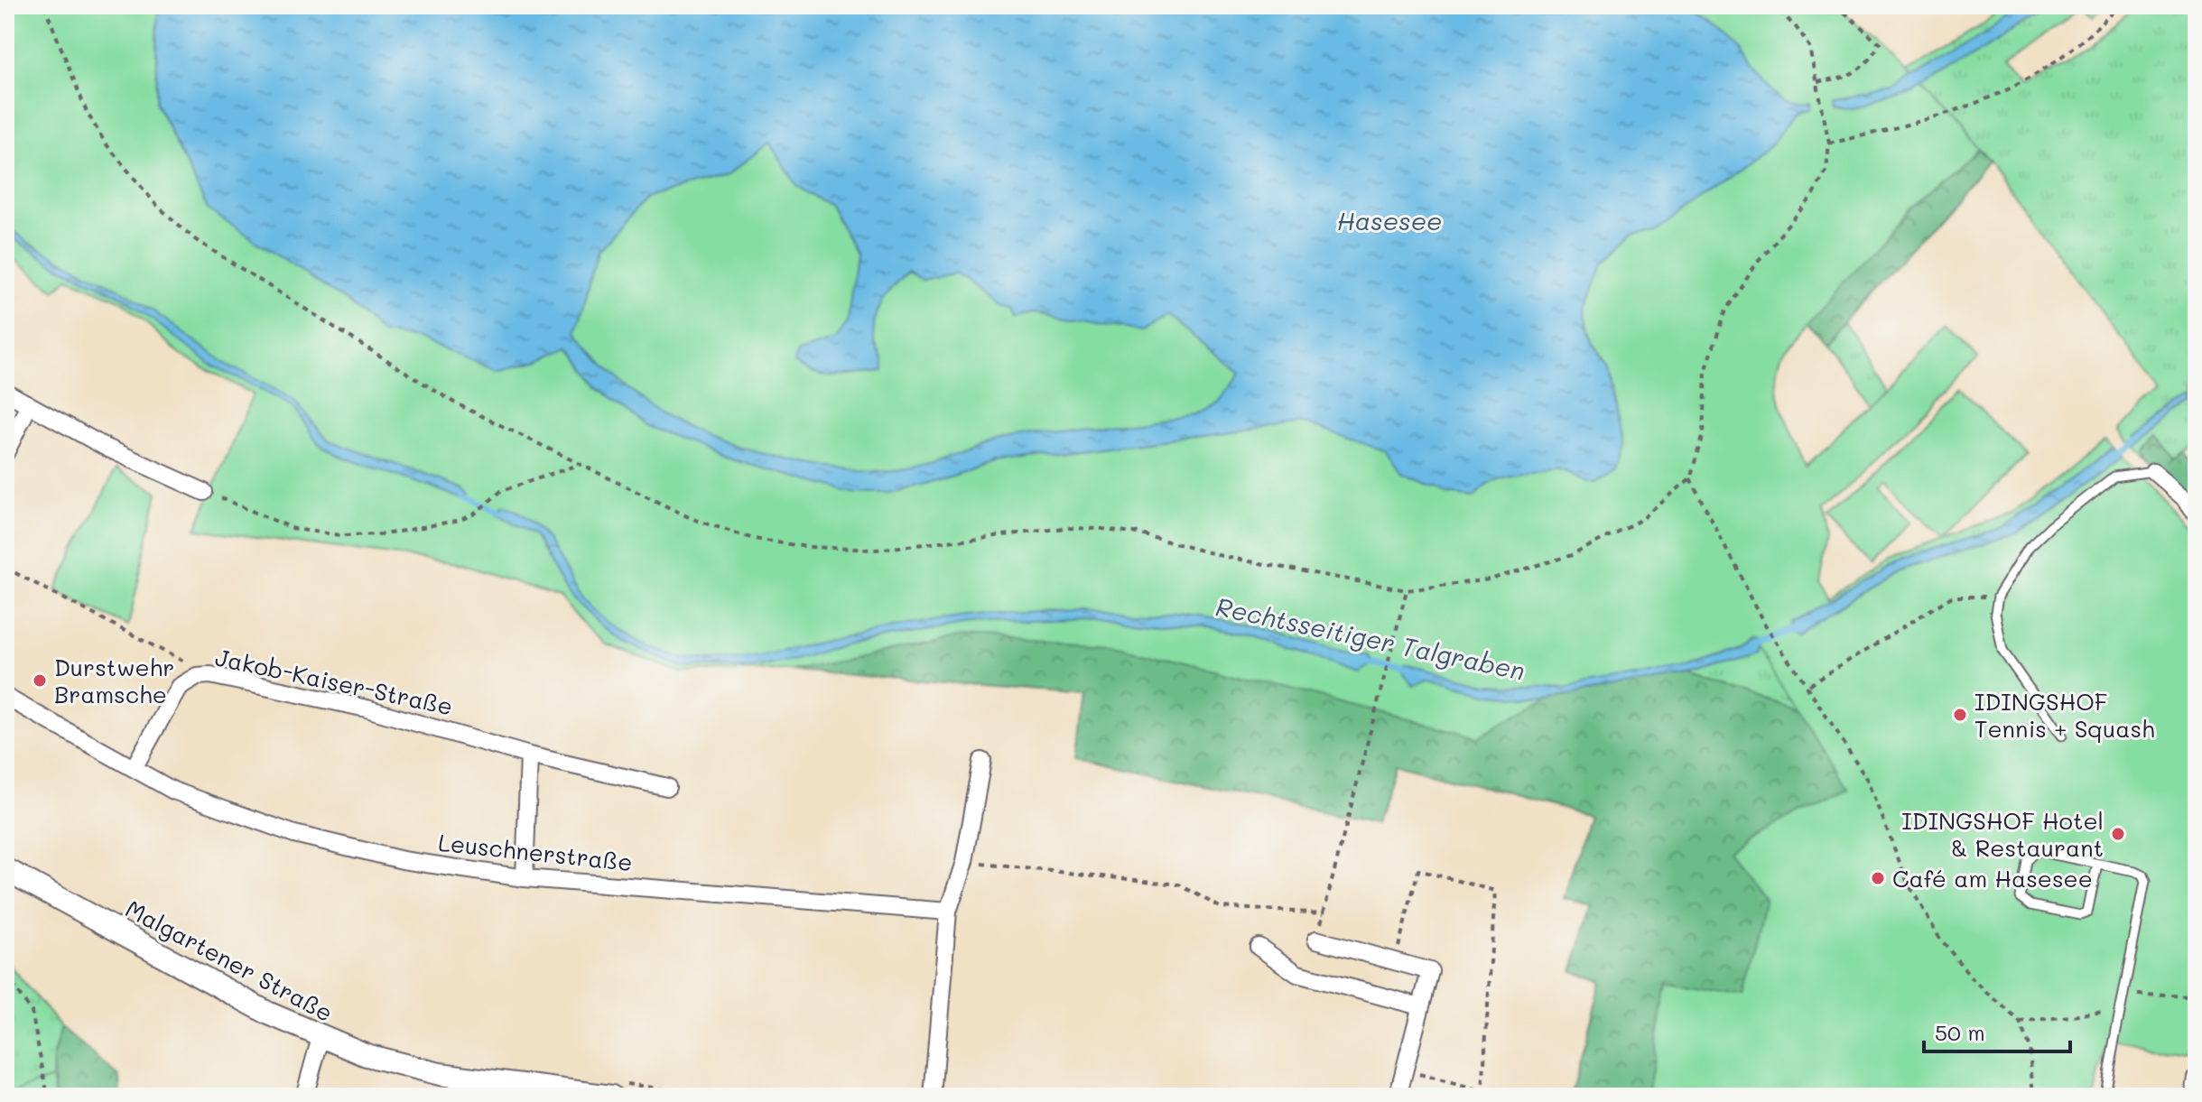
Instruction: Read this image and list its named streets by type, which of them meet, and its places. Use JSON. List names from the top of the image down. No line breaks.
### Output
{"streets":{"street":["Jakob-Kaiser-Straße","Leuschnerstraße","Malgartener Straße"]},"crossings":[["Jakob-Kaiser-Straße","Leuschnerstraße"]],"water":["Hasesee","Rechtsseitiger Talgraben"],"places":["Durstwehr Bramsche","IDINGSHOF Tennis + Squash","IDINGSHOF Hotel & Restaurant","Café am Hasesee"],"scale_bar":"50 m"}
